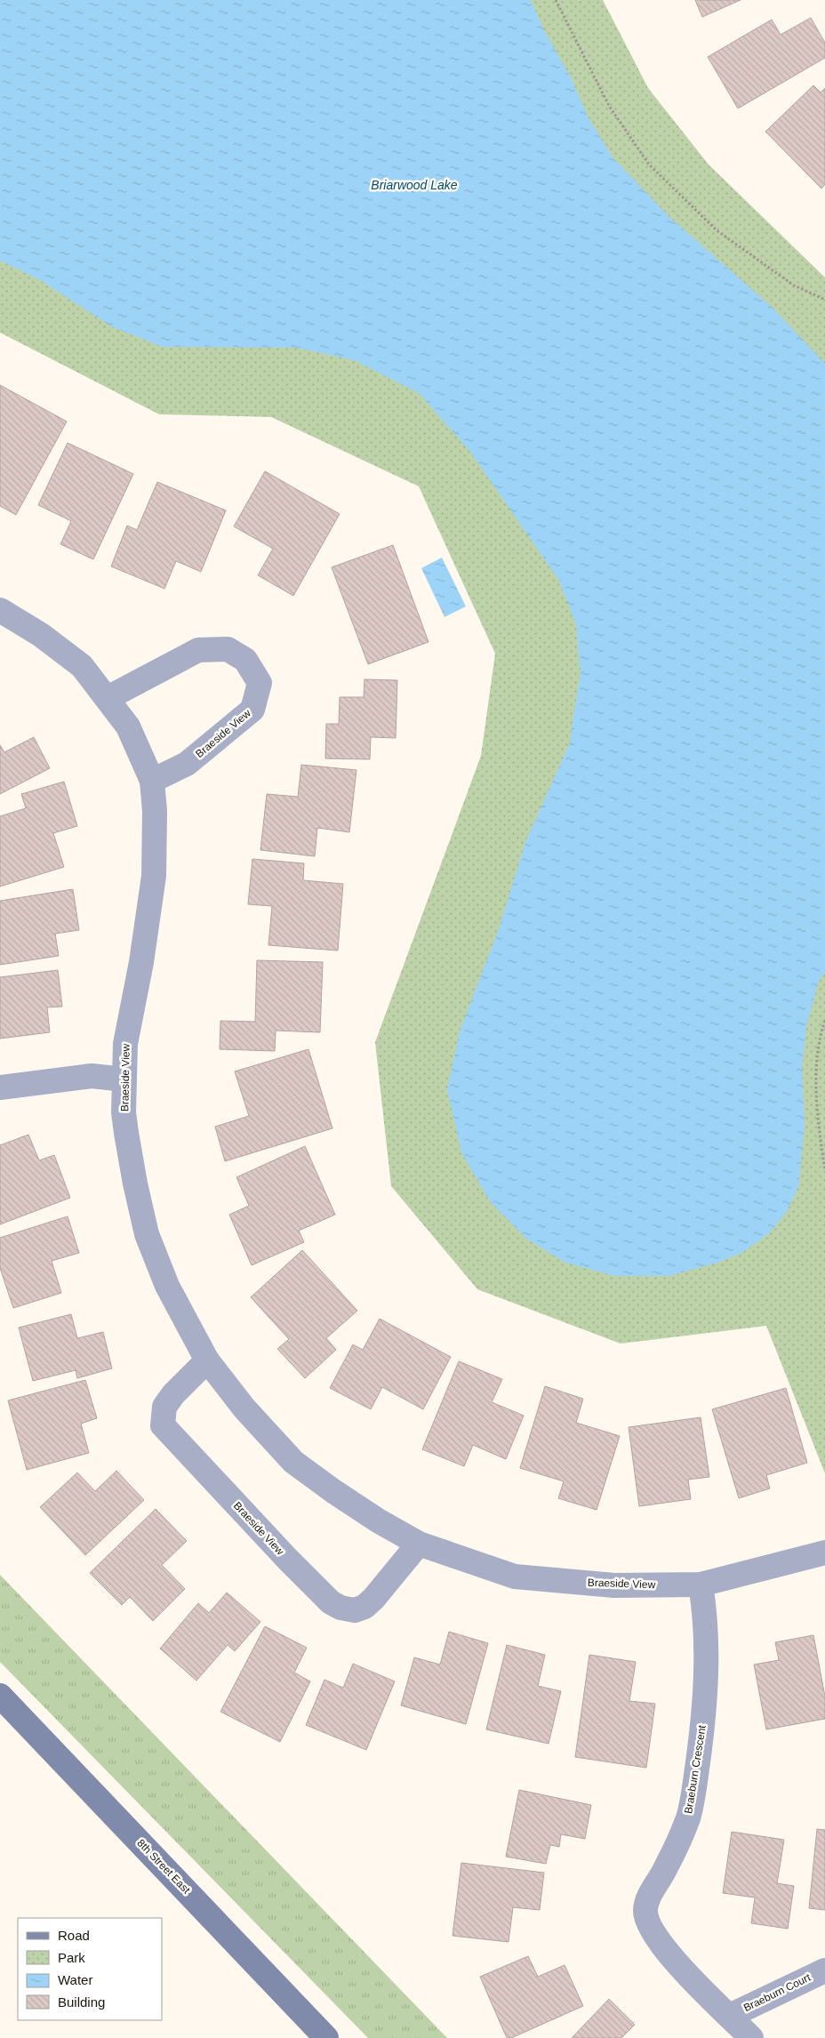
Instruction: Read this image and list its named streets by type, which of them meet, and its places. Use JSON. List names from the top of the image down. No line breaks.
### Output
{"streets":{"main road":["8th Street East"],"street":["Braeside View","Braeburn Crescent","Braeburn Court"]},"crossings":[["Braeside View","Braeburn Crescent"],["Braeburn Crescent","Braeburn Court"]],"water":["Briarwood Lake"],"legend":["Road","Park","Water","Building"]}
